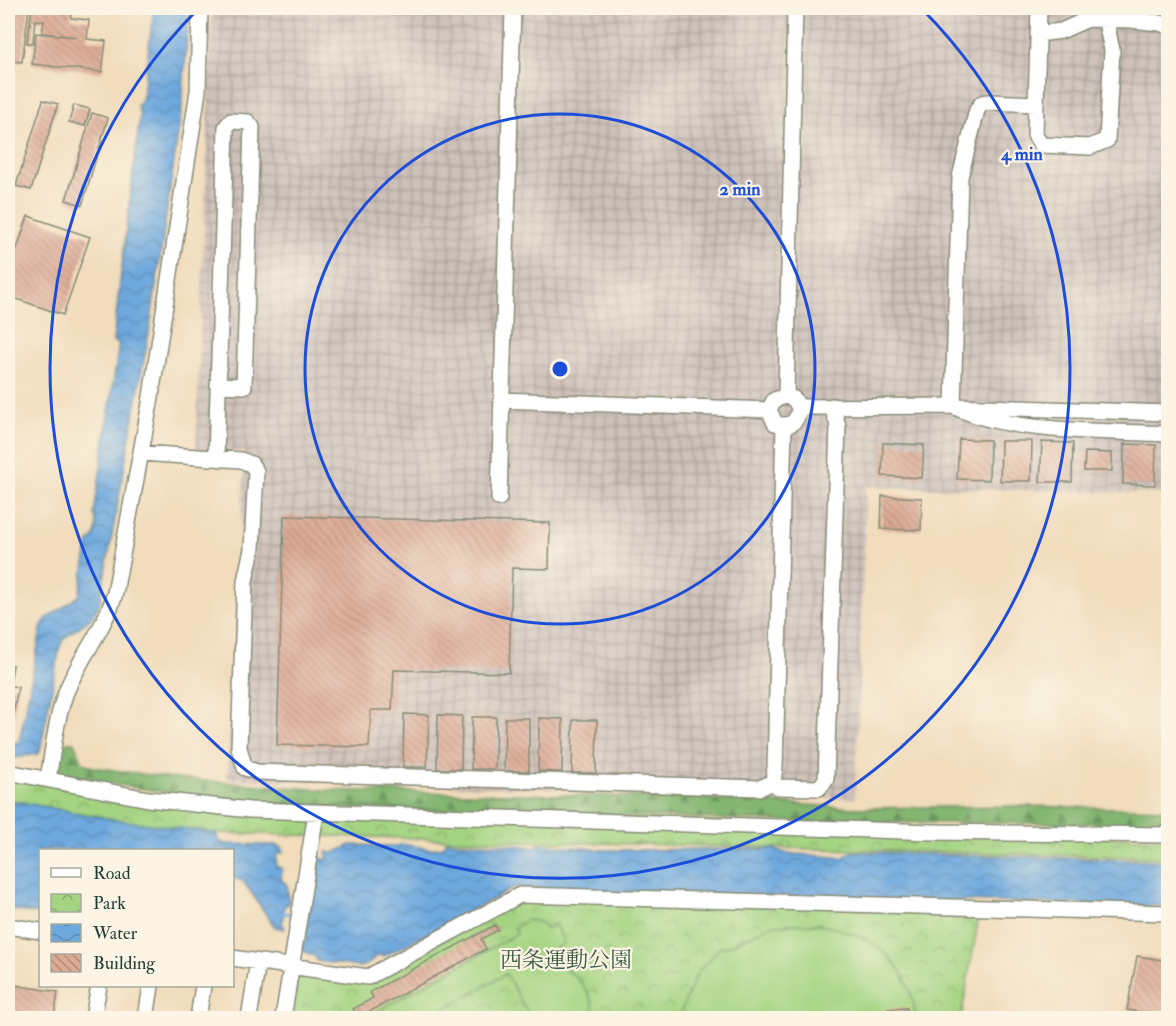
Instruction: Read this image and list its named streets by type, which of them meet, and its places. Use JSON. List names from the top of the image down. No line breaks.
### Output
{"parks":["西条運動公園"],"legend":["Road","Park","Water","Building"],"rings":["4 min","2 min"]}
